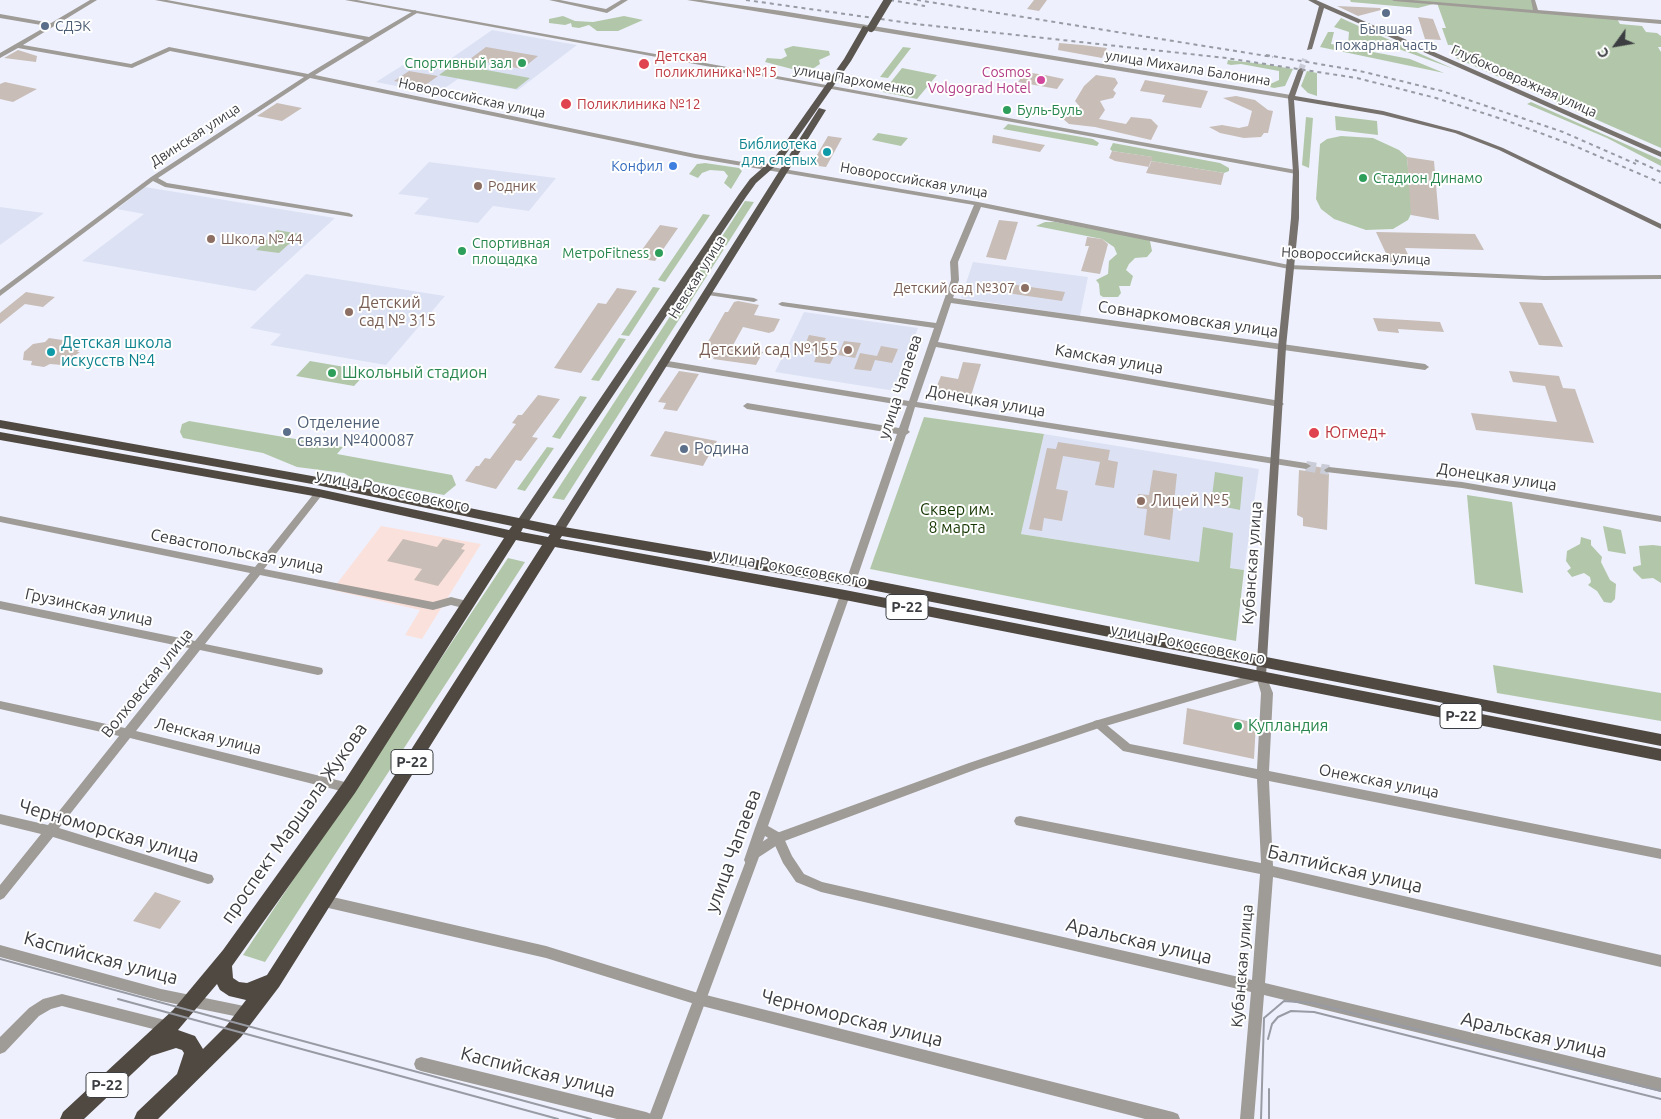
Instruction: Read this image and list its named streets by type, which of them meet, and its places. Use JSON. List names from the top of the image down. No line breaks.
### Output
{"streets":{"highway":["улица Рокоссовского","Р-22","проспект Маршала Жукова"],"main road":["улица Михаила Балонина","Глубокоовражная улица","Невская улица","Кубанская улица"],"street":["улица Пархоменко","Новороссийская улица","Двинская улица","Совнаркомовская улица","Камская улица","улица Чапаева","Донецкая улица","Севастопольская улица","Грузинская улица","Волховская улица","Ленская улица","Онежская улица","Черноморская улица","Балтийская улица","Аральская улица","Каспийская улица"]},"crossings":[["улица Михаила Балонина","Кубанская улица"],["улица Пархоменко","Двинская улица"],["улица Пархоменко","Невская улица"],["улица Пархоменко","Кубанская улица"],["Новороссийская улица","Двинская улица"],["Новороссийская улица","Невская улица"],["Новороссийская улица","улица Чапаева"],["Новороссийская улица","Кубанская улица"],["Невская улица","Донецкая улица"],["Невская улица","улица Рокоссовского"],["Невская улица","Р-22"],["Невская улица","проспект Маршала Жукова"],["Совнаркомовская улица","улица Чапаева"],["Совнаркомовская улица","Кубанская улица"],["Камская улица","улица Чапаева"],["Камская улица","Кубанская улица"],["улица Чапаева","Донецкая улица"],["улица Чапаева","улица Рокоссовского"],["улица Чапаева","Черноморская улица"],["Донецкая улица","Кубанская улица"],["улица Рокоссовского","Кубанская улица"],["улица Рокоссовского","Р-22"],["улица Рокоссовского","Волховская улица"],["улица Рокоссовского","проспект Маршала Жукова"],["Севастопольская улица","Волховская улица"],["Севастопольская улица","проспект Маршала Жукова"],["Кубанская улица","Онежская улица"],["Кубанская улица","Балтийская улица"],["Кубанская улица","Аральская улица"],["Грузинская улица","Волховская улица"],["Р-22","Черноморская улица"],["Р-22","Каспийская улица"],["Волховская улица","Ленская улица"],["Волховская улица","Черноморская улица"],["Ленская улица","проспект Маршала Жукова"],["проспект Маршала Жукова","Каспийская улица"]],"parks":["Сквер им. 8 марта"],"places":["Бывшая пожарная часть","СДЭК","Спортивный зал","Детская поликлиника №15","Cosmos Volgograd Hotel","Поликлиника №12","Буль-Буль","Библиотека для слепых","Конфил","Стадион Динамо","Родник","Школа № 44","Спортивная площадка","МетроFitness","Детский сад №307","Детский сад № 315","Детский сад №155","Детская школа искусств №4","Школьный стадион","Отделение связи №400087","Югмед+","Родина","Лицей №5","Купландия"],"north":"bottom left"}
